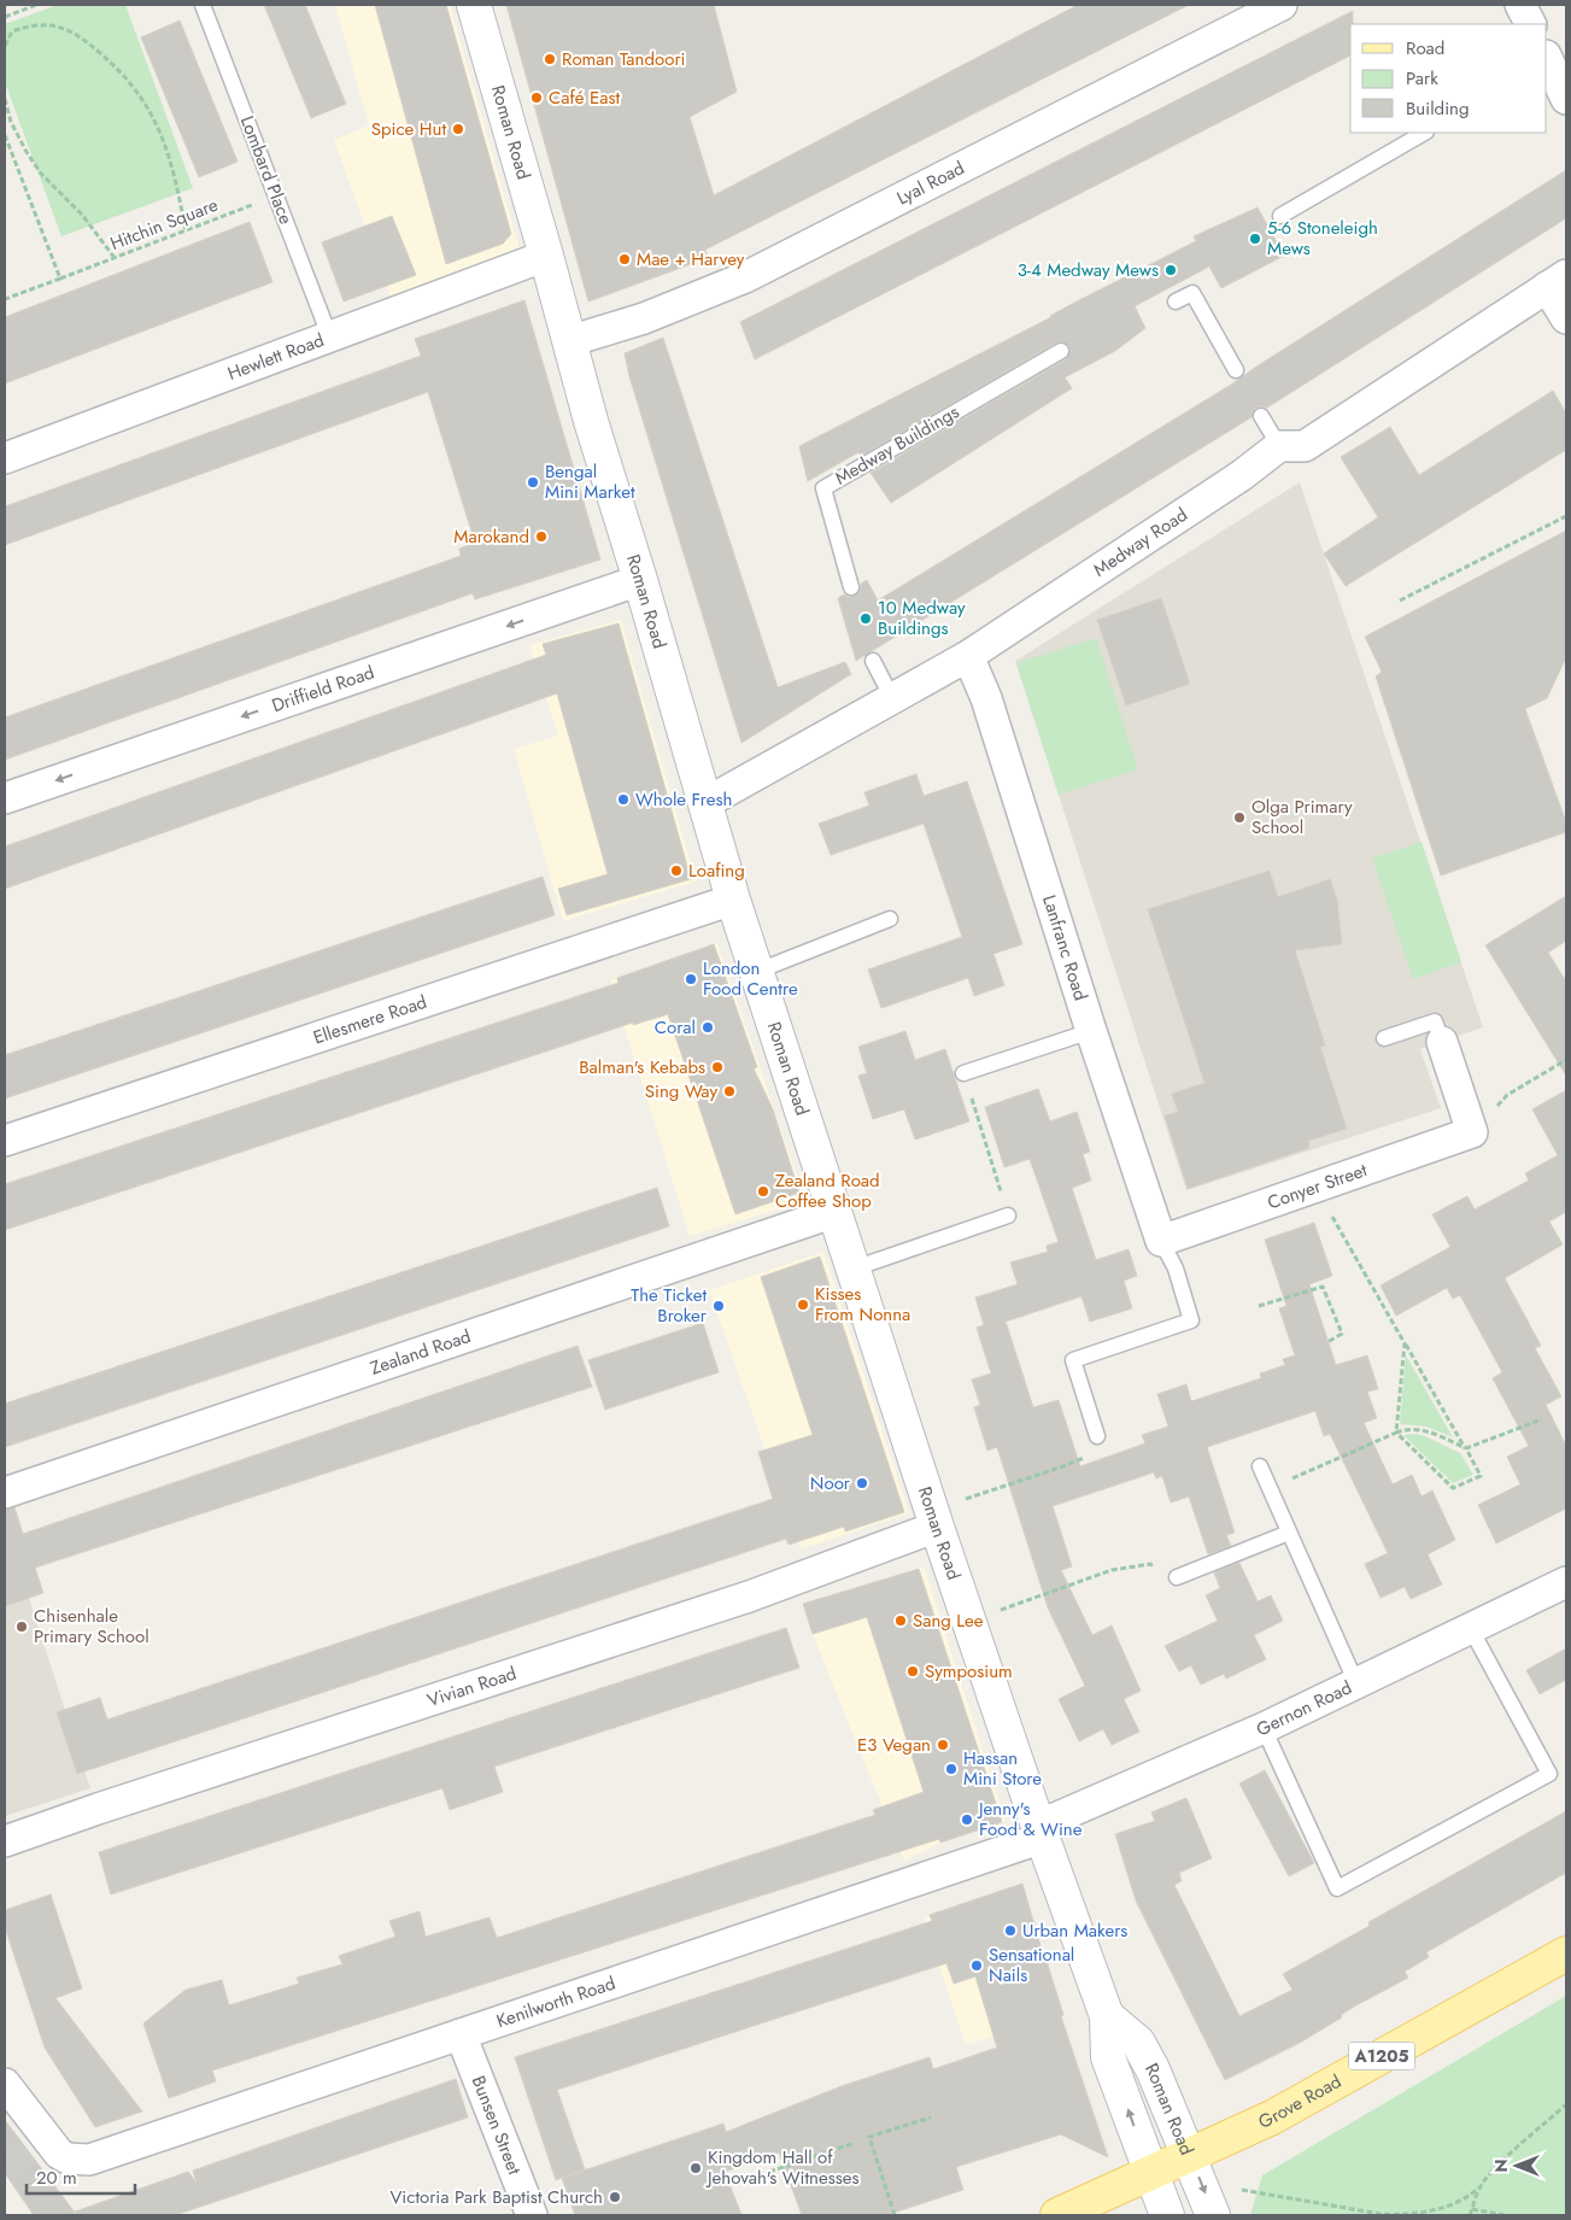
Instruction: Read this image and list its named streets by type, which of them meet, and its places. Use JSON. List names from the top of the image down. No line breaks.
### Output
{"streets":{"main road":["Roman Road","A1205","Grove Road"],"street":["Lyal Road","Hewlett Road","Medway Road","Driffield Road","Lanfranc Road","Ellesmere Road","Conyer Street","Zealand Road","Vivian Road","Gernon Road","Kenilworth Road","Bunsen Street"],"lane":["Lombard Place","Medway Buildings"],"path":["Hitchin Square"]},"crossings":[["Roman Road","Lyal Road"],["Roman Road","Hewlett Road"],["Roman Road","Medway Road"],["Roman Road","Driffield Road"],["Roman Road","Ellesmere Road"],["Roman Road","Zealand Road"],["Roman Road","Vivian Road"],["Roman Road","Gernon Road"],["Roman Road","Kenilworth Road"],["Roman Road","Grove Road"],["Lombard Place","Hitchin Square"],["Lombard Place","Hewlett Road"],["Medway Road","Lanfranc Road"],["Lanfranc Road","Conyer Street"],["Gernon Road","Kenilworth Road"],["Kenilworth Road","Bunsen Street"]],"one_way":["Driffield Road"],"places":["Roman Tandoori","Café East","Spice Hut","5-6 Stoneleigh Mews","Mae + Harvey","3-4 Medway Mews","Bengal Mini Market","Marokand","10 Medway Buildings","Whole Fresh","Olga Primary School","Loafing","London Food Centre","Coral","Balman's Kebabs","Sing Way","Zealand Road Coffee Shop","Kisses From Nonna","The Ticket Broker","Noor","Sang Lee","Chisenhale Primary School","Symposium","E3 Vegan","Hassan Mini Store","Jenny's Food & Wine","Urban Makers","Sensational Nails","Kingdom Hall of Jehovah's Witnesses","Victoria Park Baptist Church"],"legend":["Road","Park","Building"],"scale_bar":"20 m","north":"left"}
